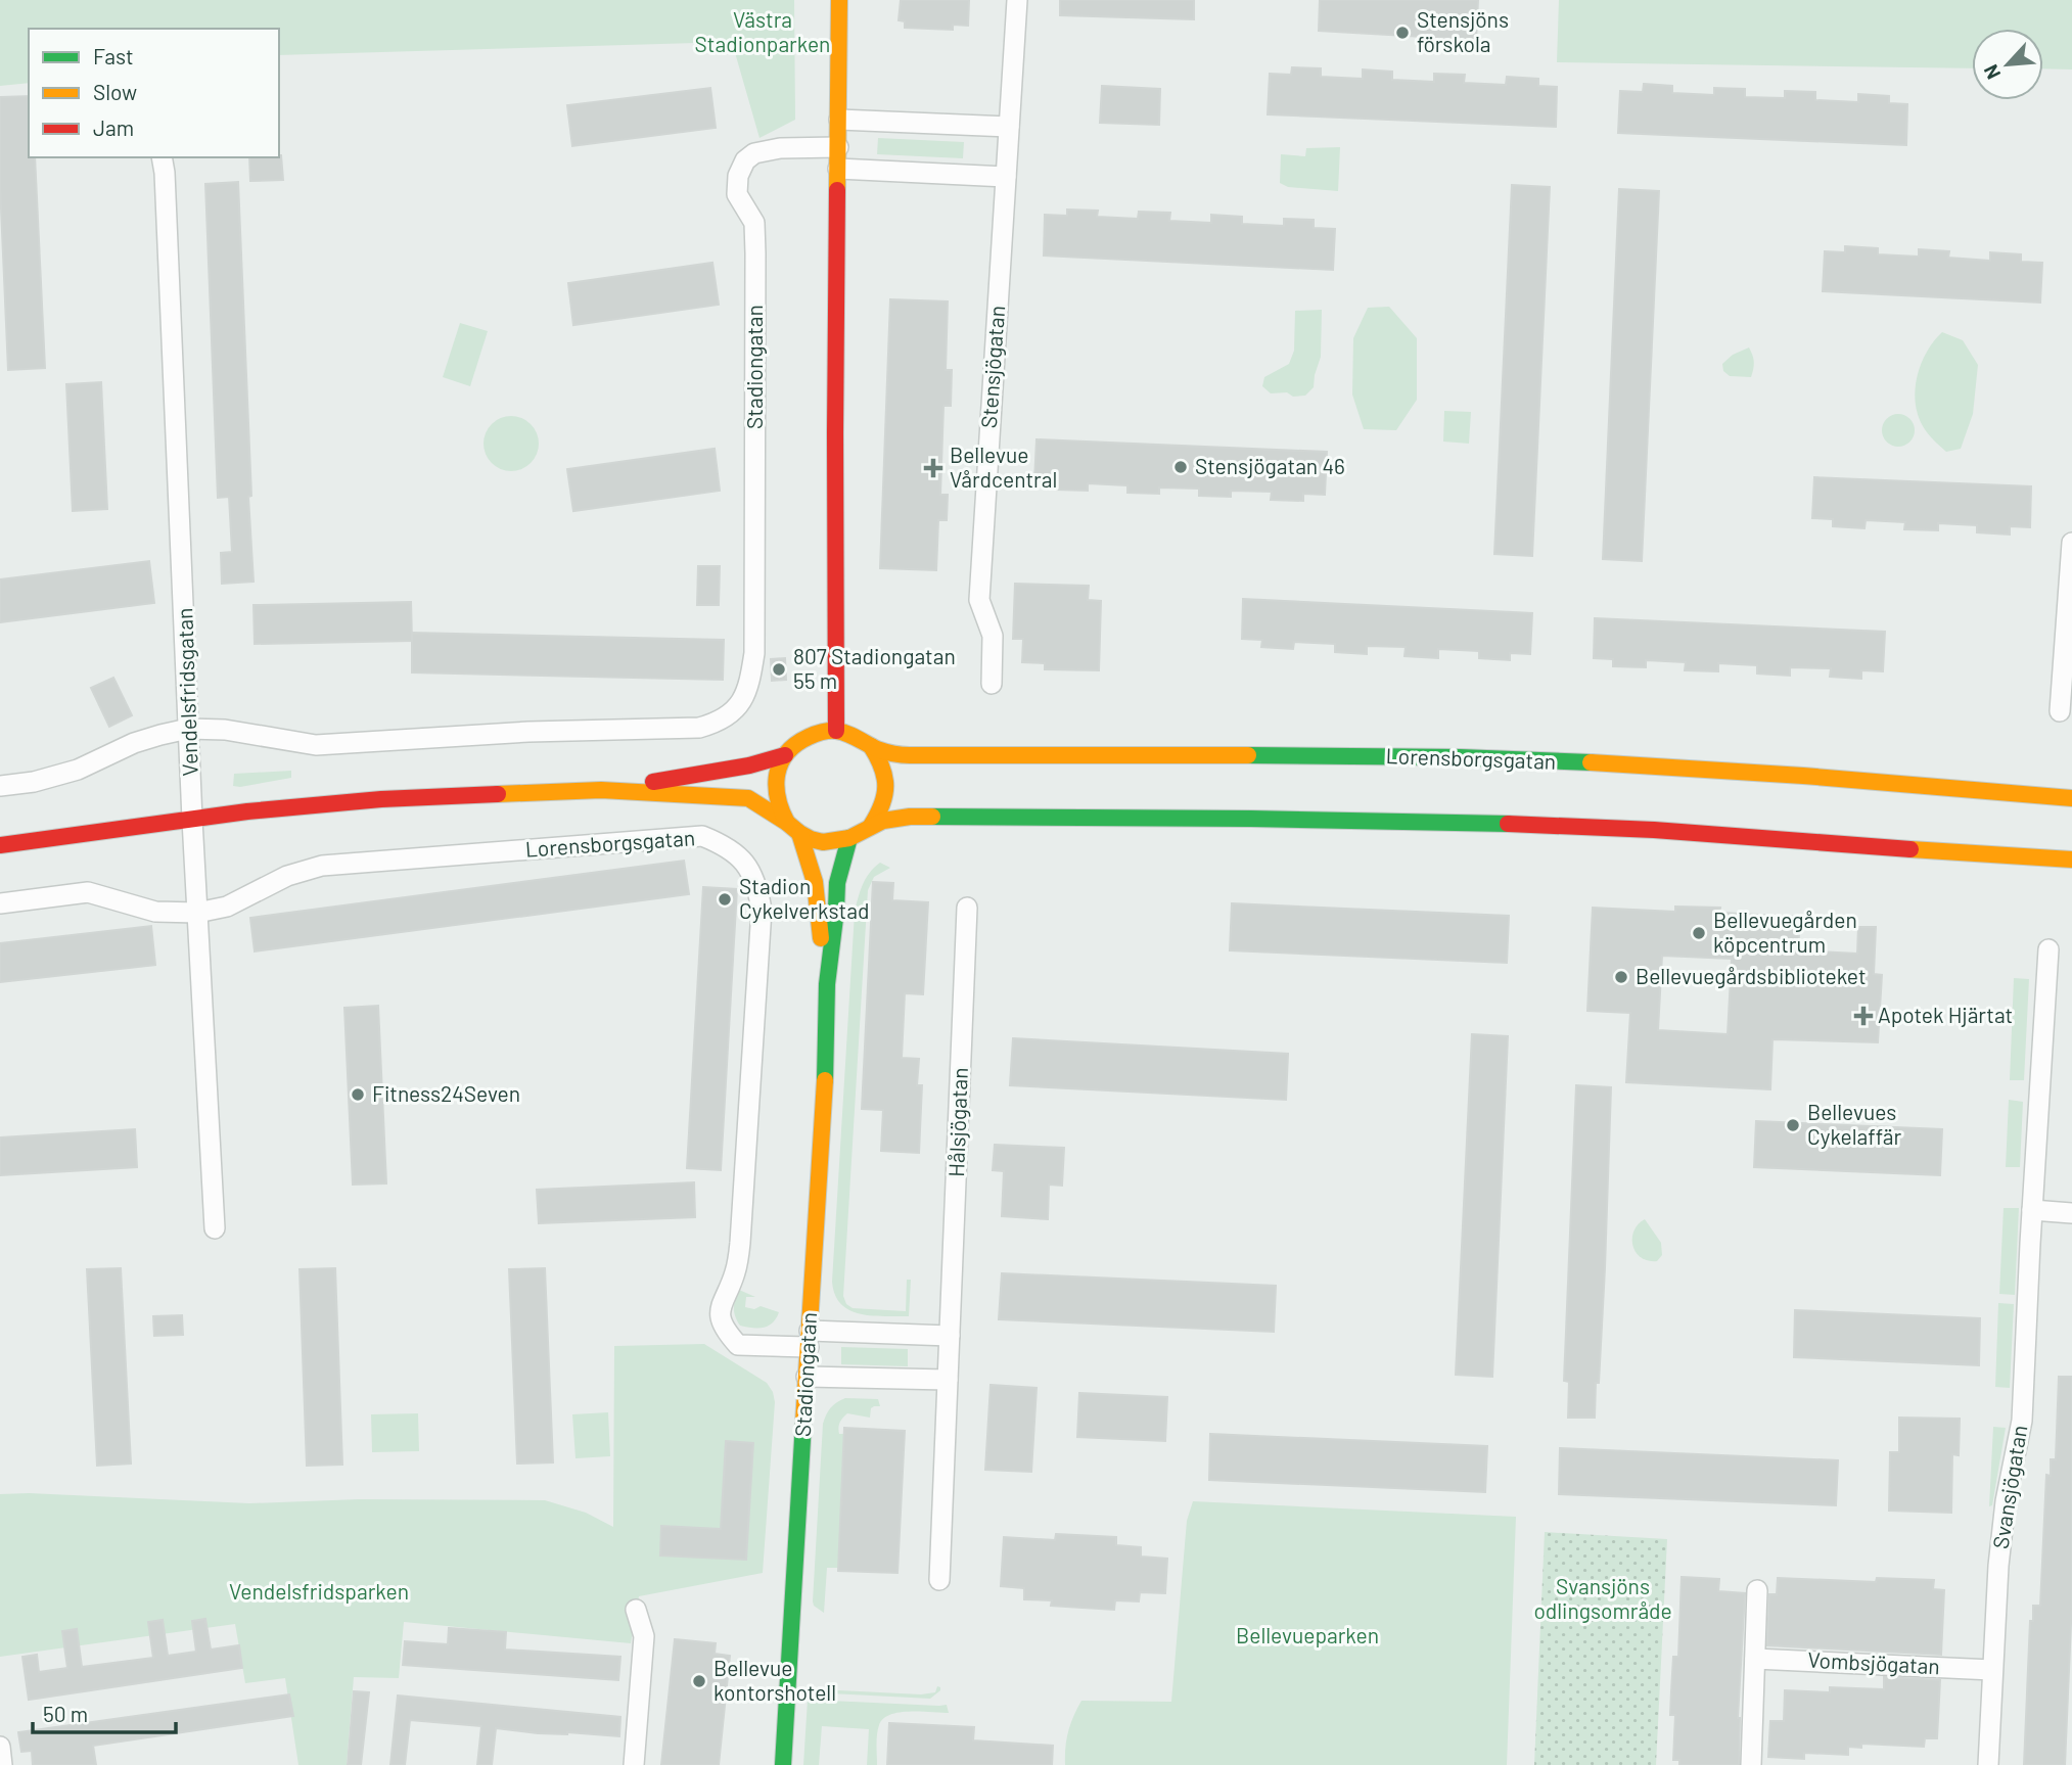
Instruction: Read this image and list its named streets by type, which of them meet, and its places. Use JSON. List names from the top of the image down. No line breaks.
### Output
{"streets":{"main road":["Stadiongatan","Lorensborgsgatan"],"street":["Stensjögatan","Vendelsfridsgatan","Hålsjögatan","Svansjögatan","Vombsjögatan"]},"crossings":[["Stadiongatan","Vendelsfridsgatan"],["Stadiongatan","Lorensborgsgatan"],["Vendelsfridsgatan","Lorensborgsgatan"],["Svansjögatan","Vombsjögatan"]],"parks":["Västra Stadionparken","Svansjöns odlingsområde","Vendelsfridsparken","Bellevueparken"],"places":{"other":["Stensjöns förskola","Stensjögatan 46","807 Stadiongatan 55 m","Stadion Cykelverkstad","Bellevuegården köpcentrum","Bellevuegårdsbiblioteket","Fitness24Seven","Bellevues Cykelaffär","Bellevue kontorshotell"],"health":["Bellevue Vårdcentral","Apotek Hjärtat"]},"legend":["Fast","Slow","Jam"],"scale_bar":"50 m","north":"bottom left"}
